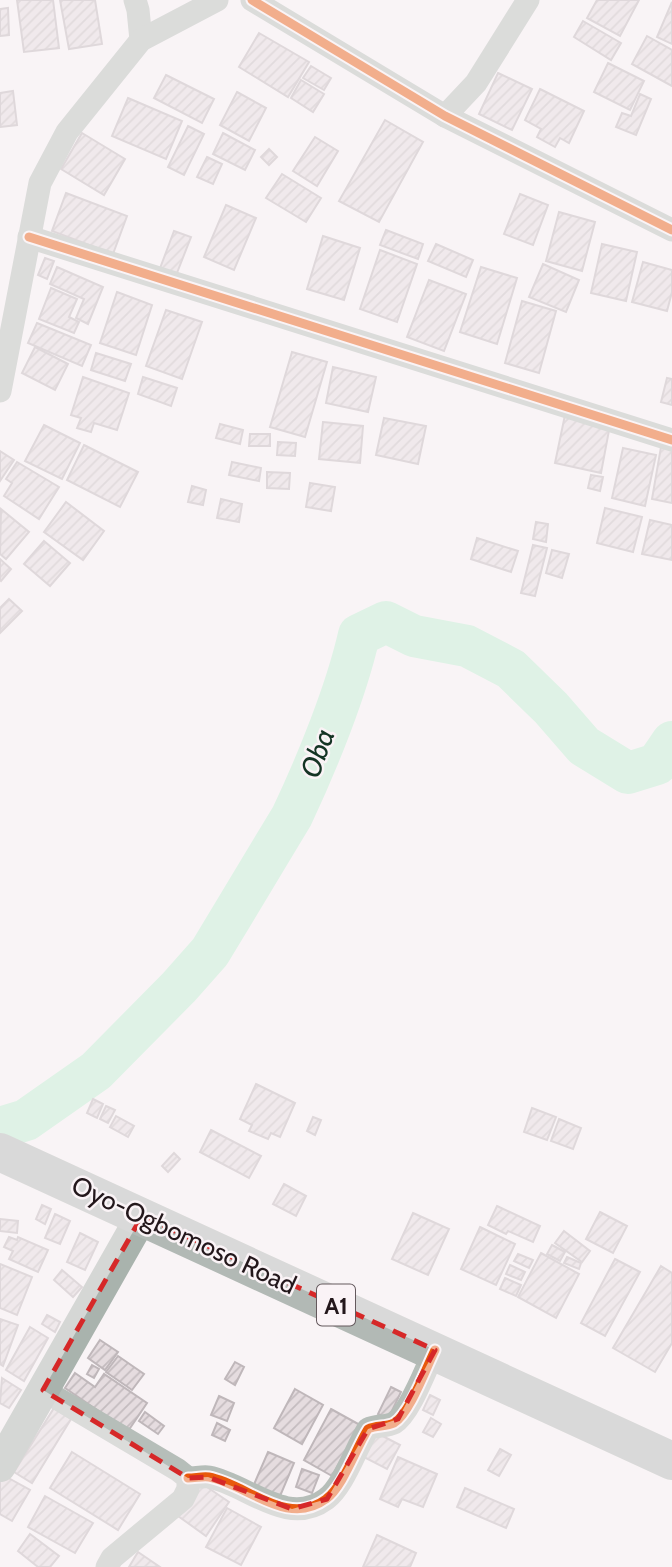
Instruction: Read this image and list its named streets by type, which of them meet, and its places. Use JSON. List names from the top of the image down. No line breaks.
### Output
{"streets":{"highway":["Oyo-Ogbomoso Road","A1"]},"water":["Oba"]}
